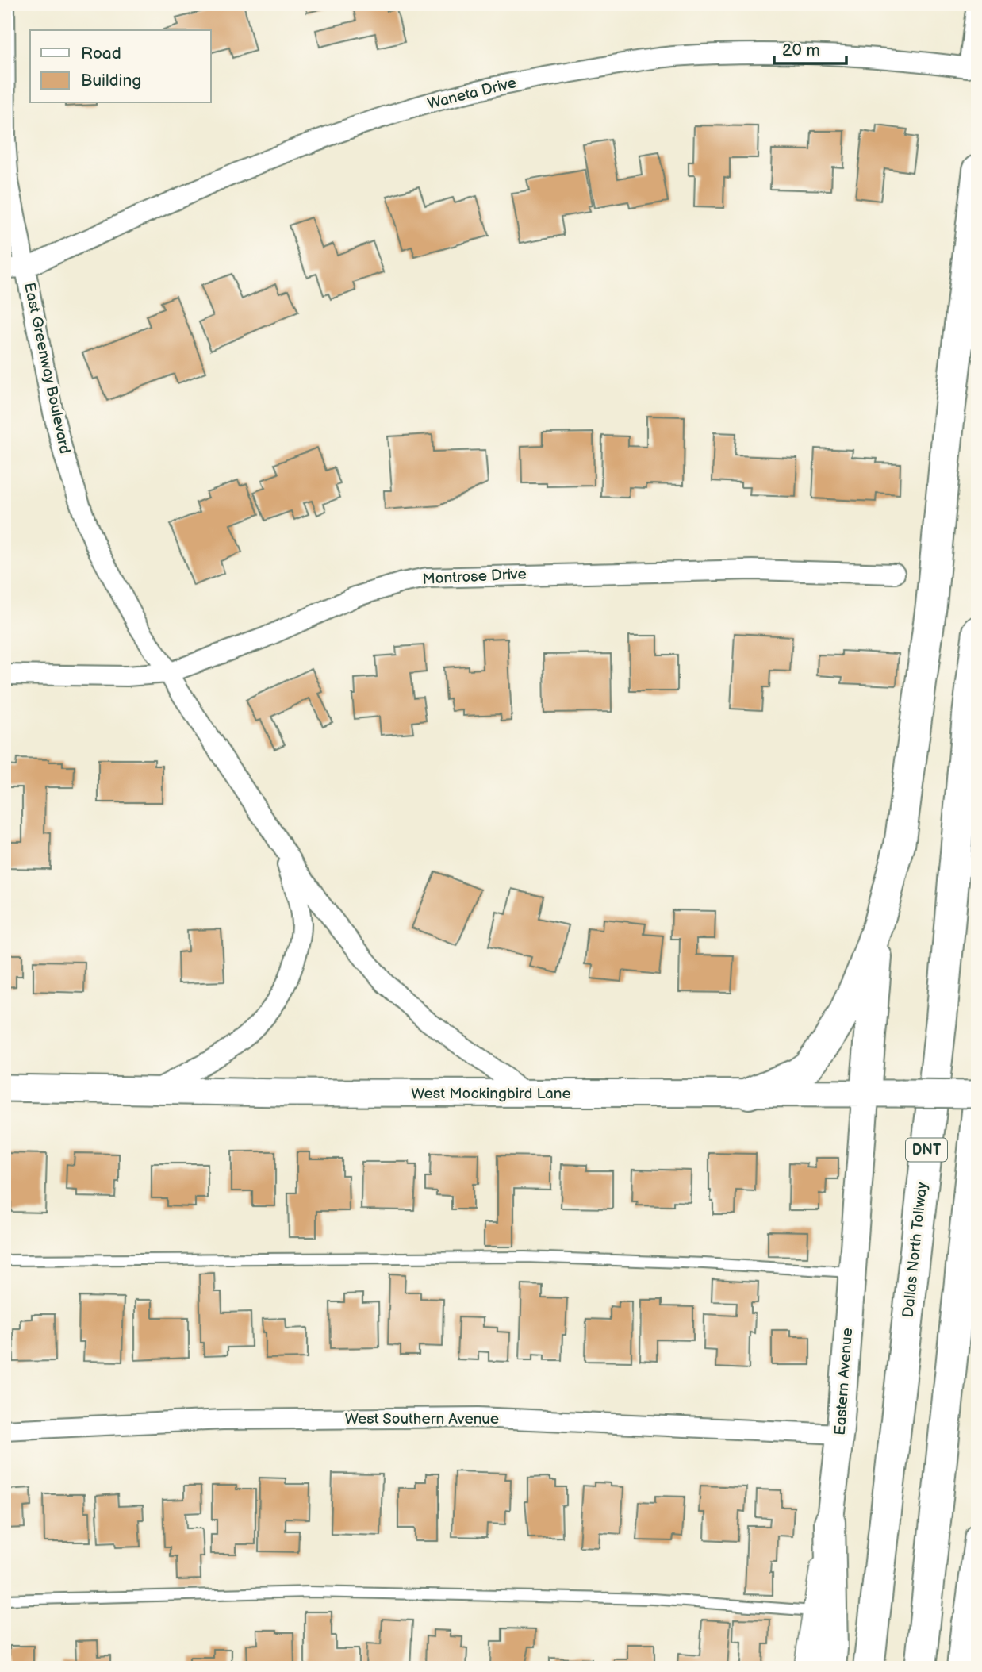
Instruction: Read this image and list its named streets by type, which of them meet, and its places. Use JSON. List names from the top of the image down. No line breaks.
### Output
{"streets":{"highway":["DNT","Dallas North Tollway"],"main road":["West Mockingbird Lane","Eastern Avenue"],"street":["Waneta Drive","East Greenway Boulevard","Montrose Drive","West Southern Avenue"]},"crossings":[["Waneta Drive","East Greenway Boulevard"],["East Greenway Boulevard","Montrose Drive"],["East Greenway Boulevard","West Mockingbird Lane"],["West Mockingbird Lane","Eastern Avenue"],["Eastern Avenue","West Southern Avenue"]],"legend":["Road","Building"],"scale_bar":"20 m"}
